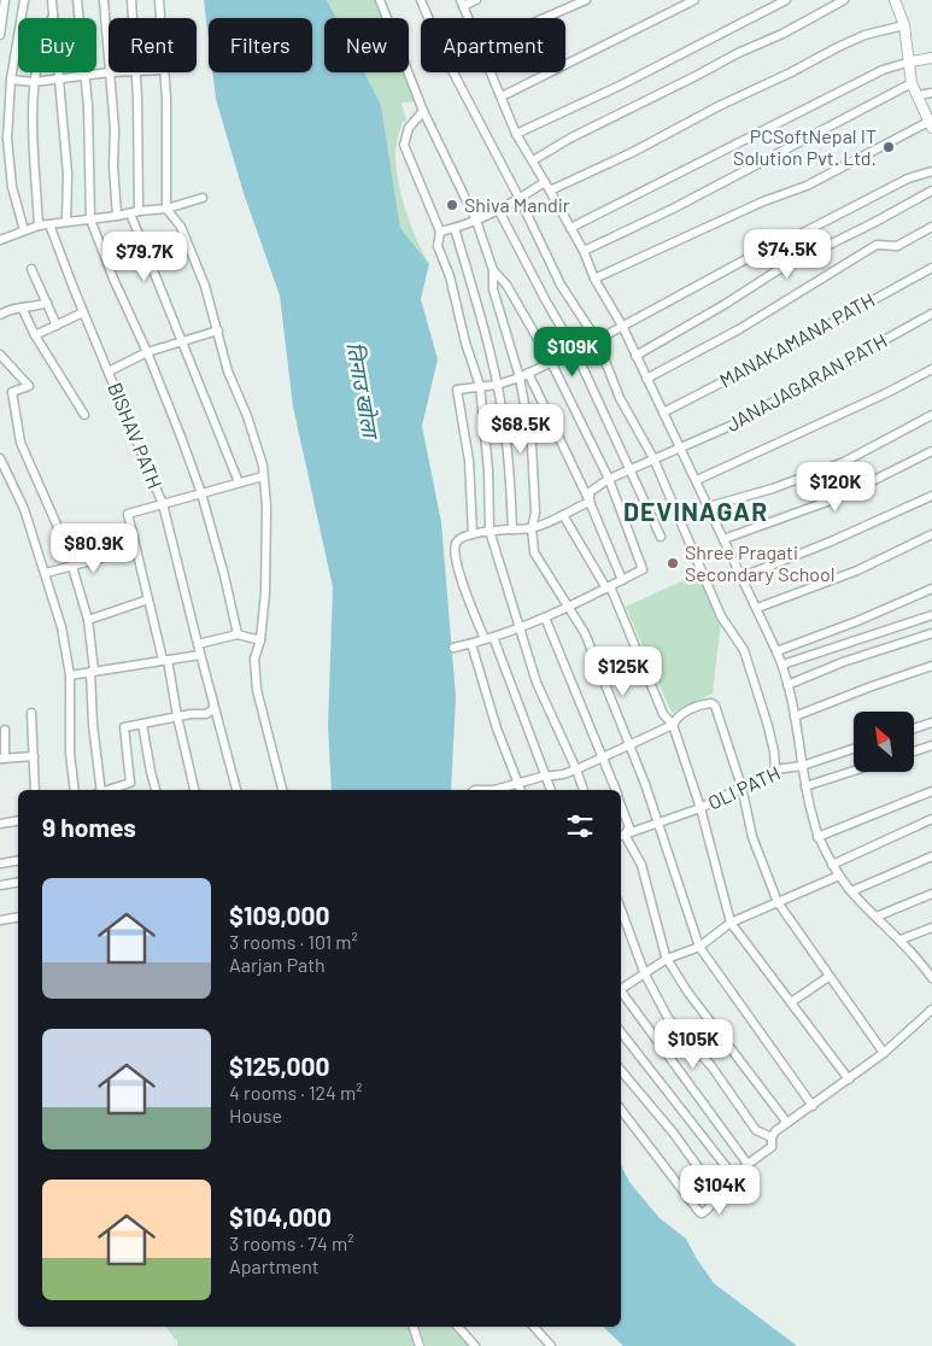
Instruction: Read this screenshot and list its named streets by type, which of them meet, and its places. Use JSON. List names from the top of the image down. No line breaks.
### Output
{"streets":{"street":["MANAKAMANA PATH","JANAJAGARAN PATH","BISHAV PATH","OLI PATH"]},"districts":["DEVINAGAR"],"water":["तिनाउ खोला"],"places":["PCSoftNepal IT Solution Pvt. Ltd.","Shiva Mandir","Shree Pragati Secondary School"],"north":"top left","page":{"chip":["Buy","Rent","Filters","New","Apartment"],"price":["$74.5K","$79.7K","$109K","$68.5K","$120K","$80.9K","$125K","$105K","$104K"],"heading":"9 homes","list":[{"name":"$109,000","note":"3 rooms · 101 m² · Aarjan Path"},{"name":"$125,000","note":"4 rooms · 124 m² · House"},{"name":"$104,000","note":"3 rooms · 74 m² · Apartment"}]}}
